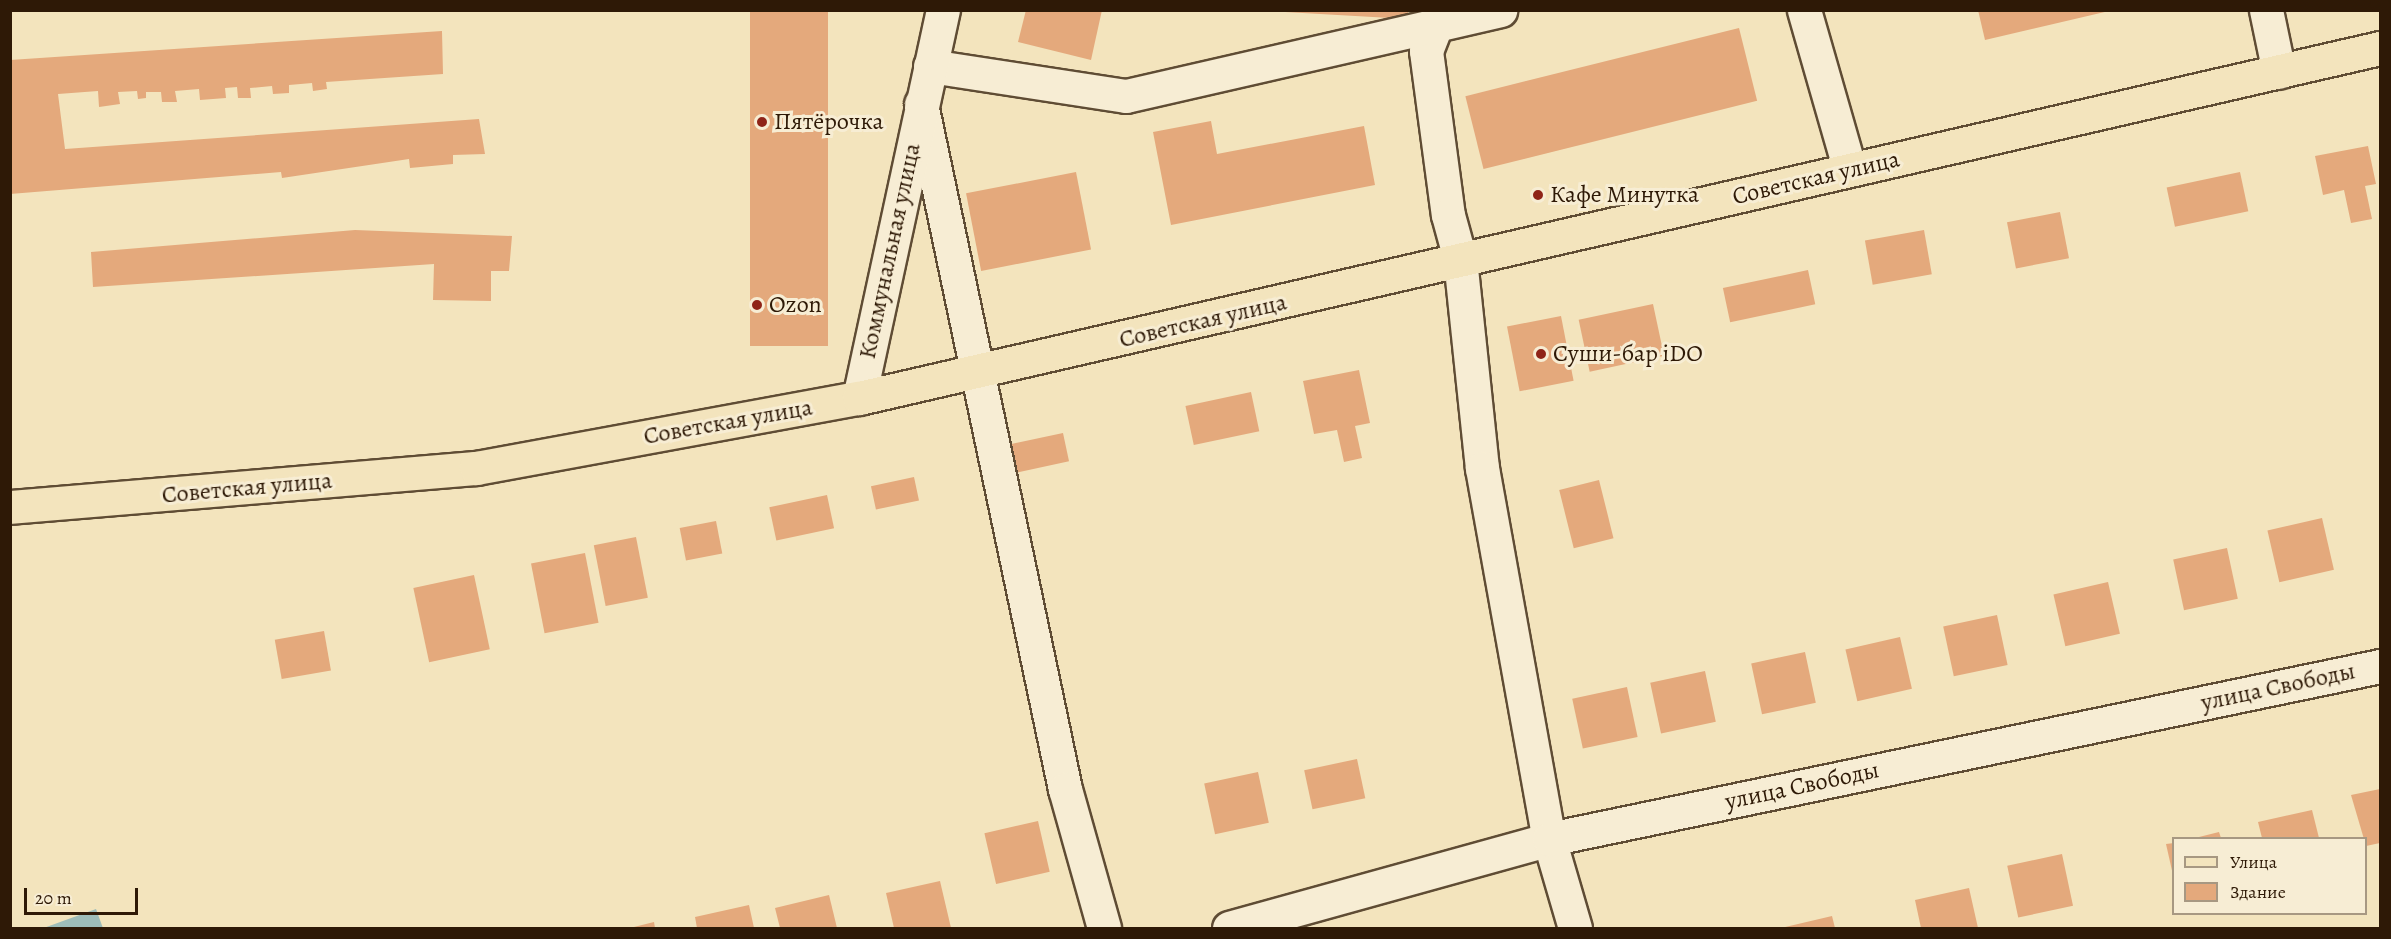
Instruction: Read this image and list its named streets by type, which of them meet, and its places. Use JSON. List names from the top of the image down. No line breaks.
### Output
{"streets":{"main road":["Советская улица"],"street":["Коммунальная улица","улица Свободы"]},"crossings":[["Советская улица","Коммунальная улица"]],"places":["Пятёрочка","Кафе Минутка","Ozon","Суши-бар iDO"],"legend":["Улица","Здание"],"scale_bar":"20 m"}
